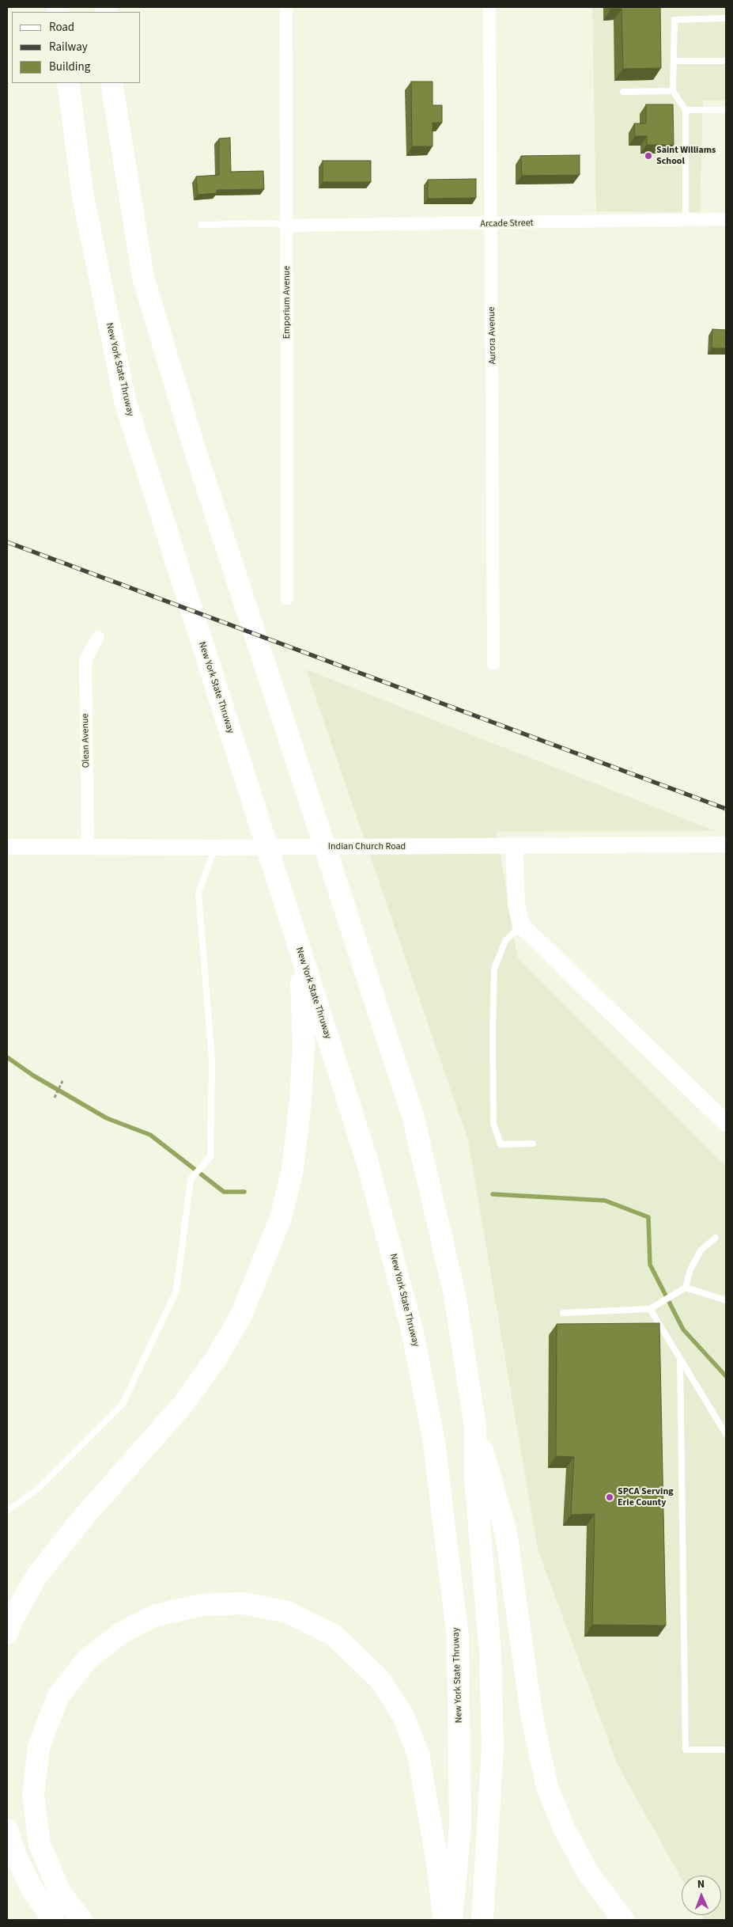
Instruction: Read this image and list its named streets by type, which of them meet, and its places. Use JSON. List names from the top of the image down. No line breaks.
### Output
{"streets":{"highway":["New York State Thruway"],"street":["Arcade Street","Emporium Avenue","Aurora Avenue","Olean Avenue","Indian Church Road"]},"crossings":[["Arcade Street","Emporium Avenue"],["Arcade Street","Aurora Avenue"],["Olean Avenue","Indian Church Road"]],"places":["Saint Williams School","SPCA Serving Erie County"],"legend":["Road","Railway","Building"],"north":"top"}
